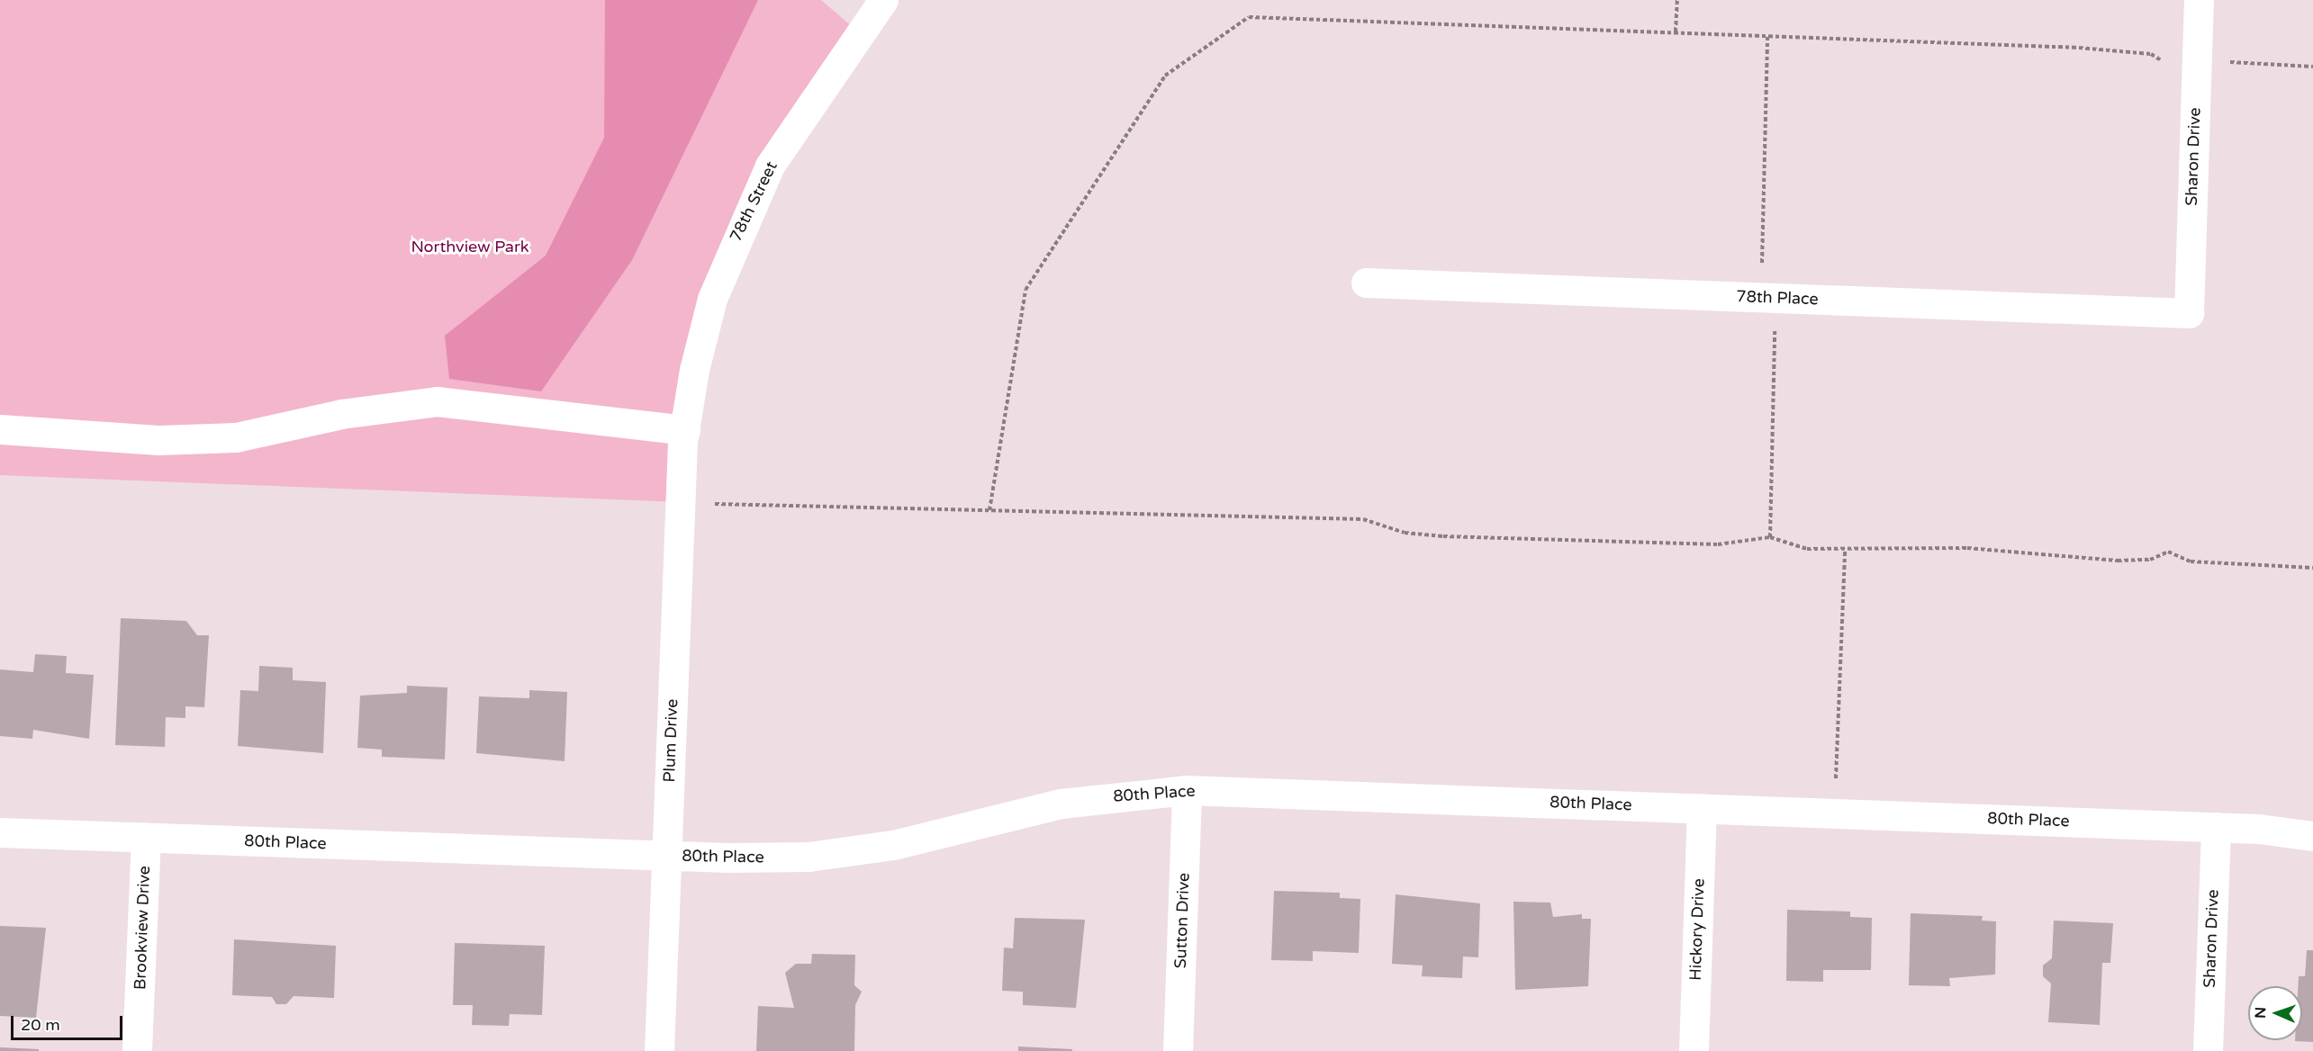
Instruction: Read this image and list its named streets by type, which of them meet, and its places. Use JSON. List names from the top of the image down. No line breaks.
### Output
{"streets":{"street":["Sharon Drive","78th Street","78th Place","Plum Drive","80th Place","Sutton Drive","Brookview Drive","Hickory Drive"]},"crossings":[["Sharon Drive","78th Place"],["Sharon Drive","80th Place"],["78th Street","Plum Drive"],["Plum Drive","80th Place"],["80th Place","Sutton Drive"],["80th Place","Brookview Drive"],["80th Place","Hickory Drive"]],"parks":["Northview Park"],"scale_bar":"20 m","north":"left"}
